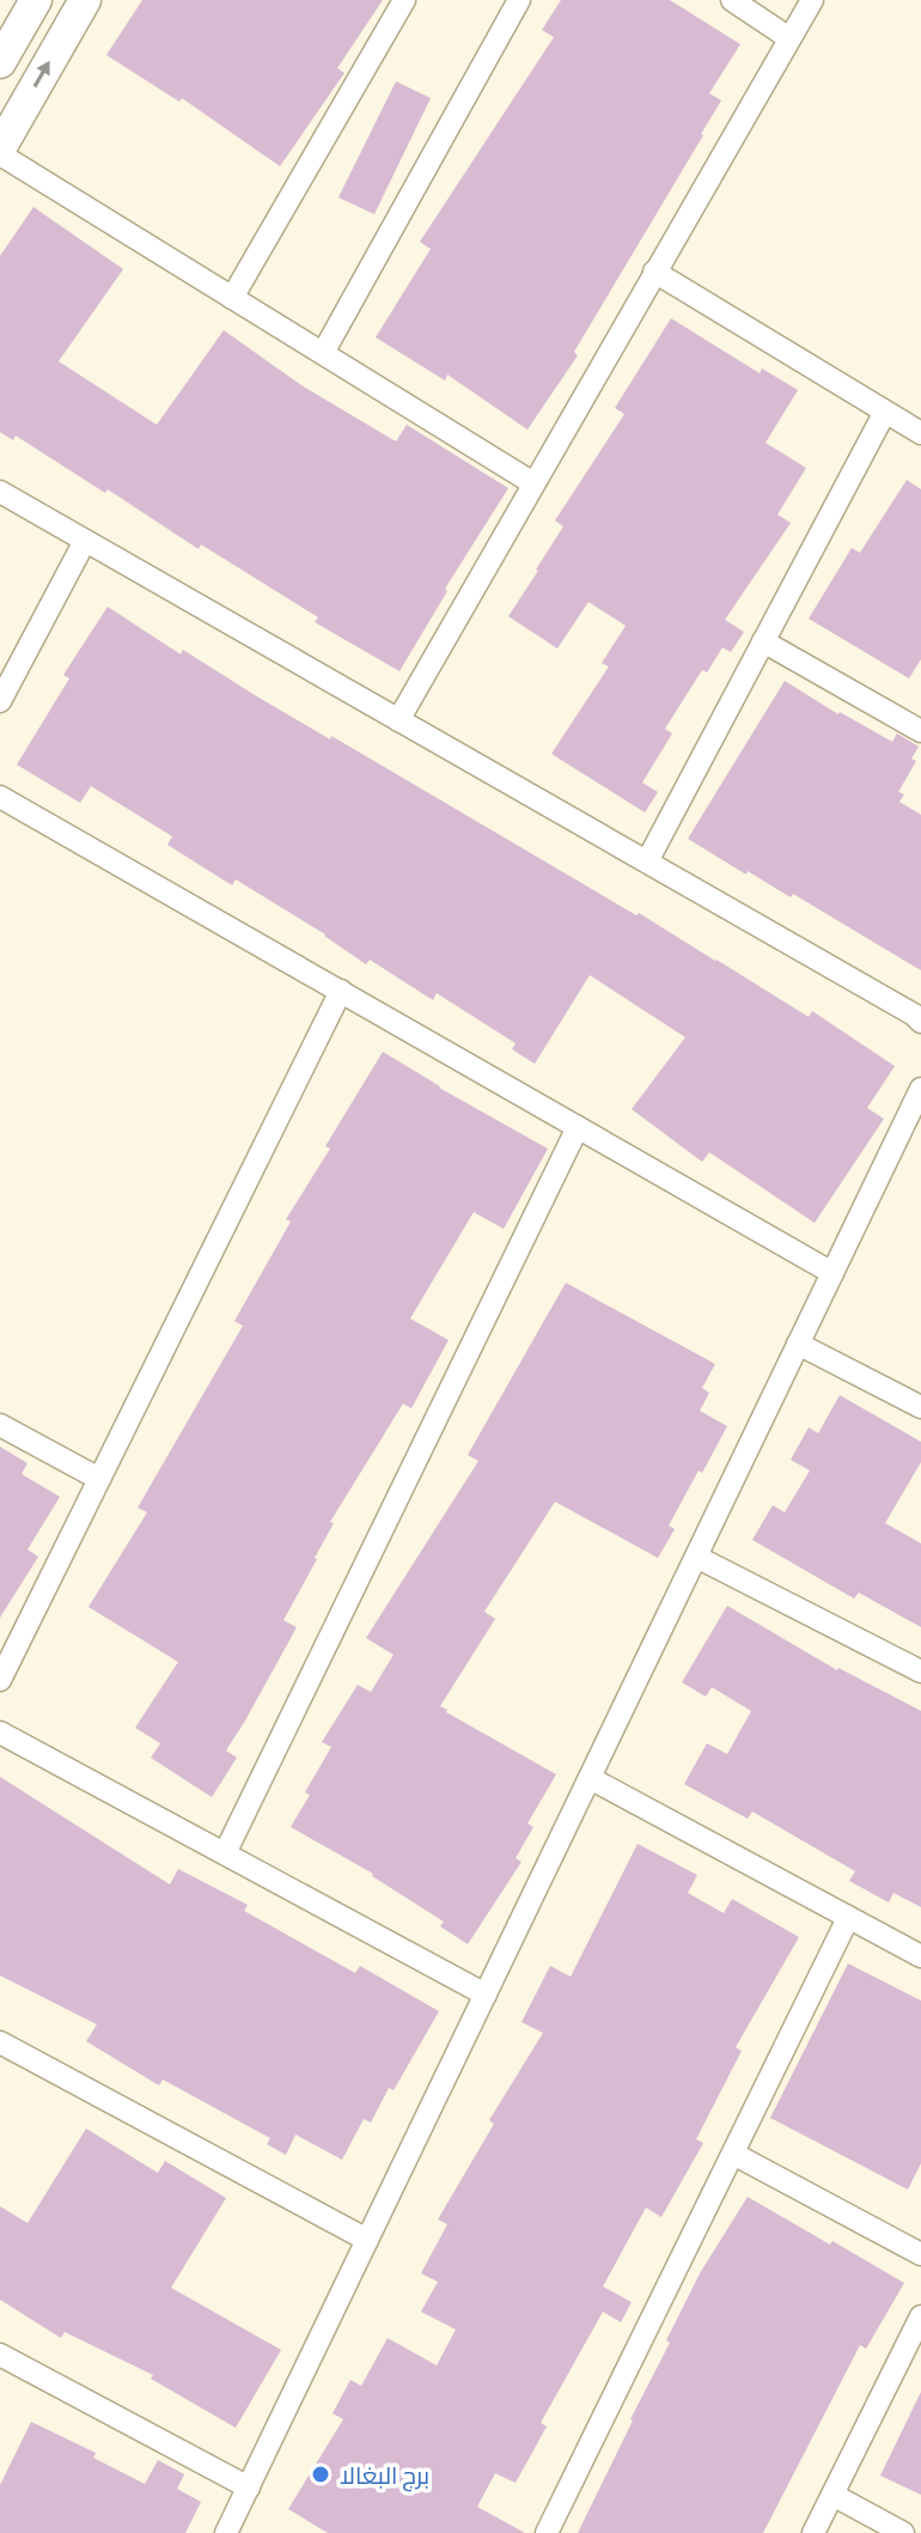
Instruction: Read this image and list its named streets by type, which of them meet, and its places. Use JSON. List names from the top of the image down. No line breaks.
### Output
{"places":["برج البغالا"]}
